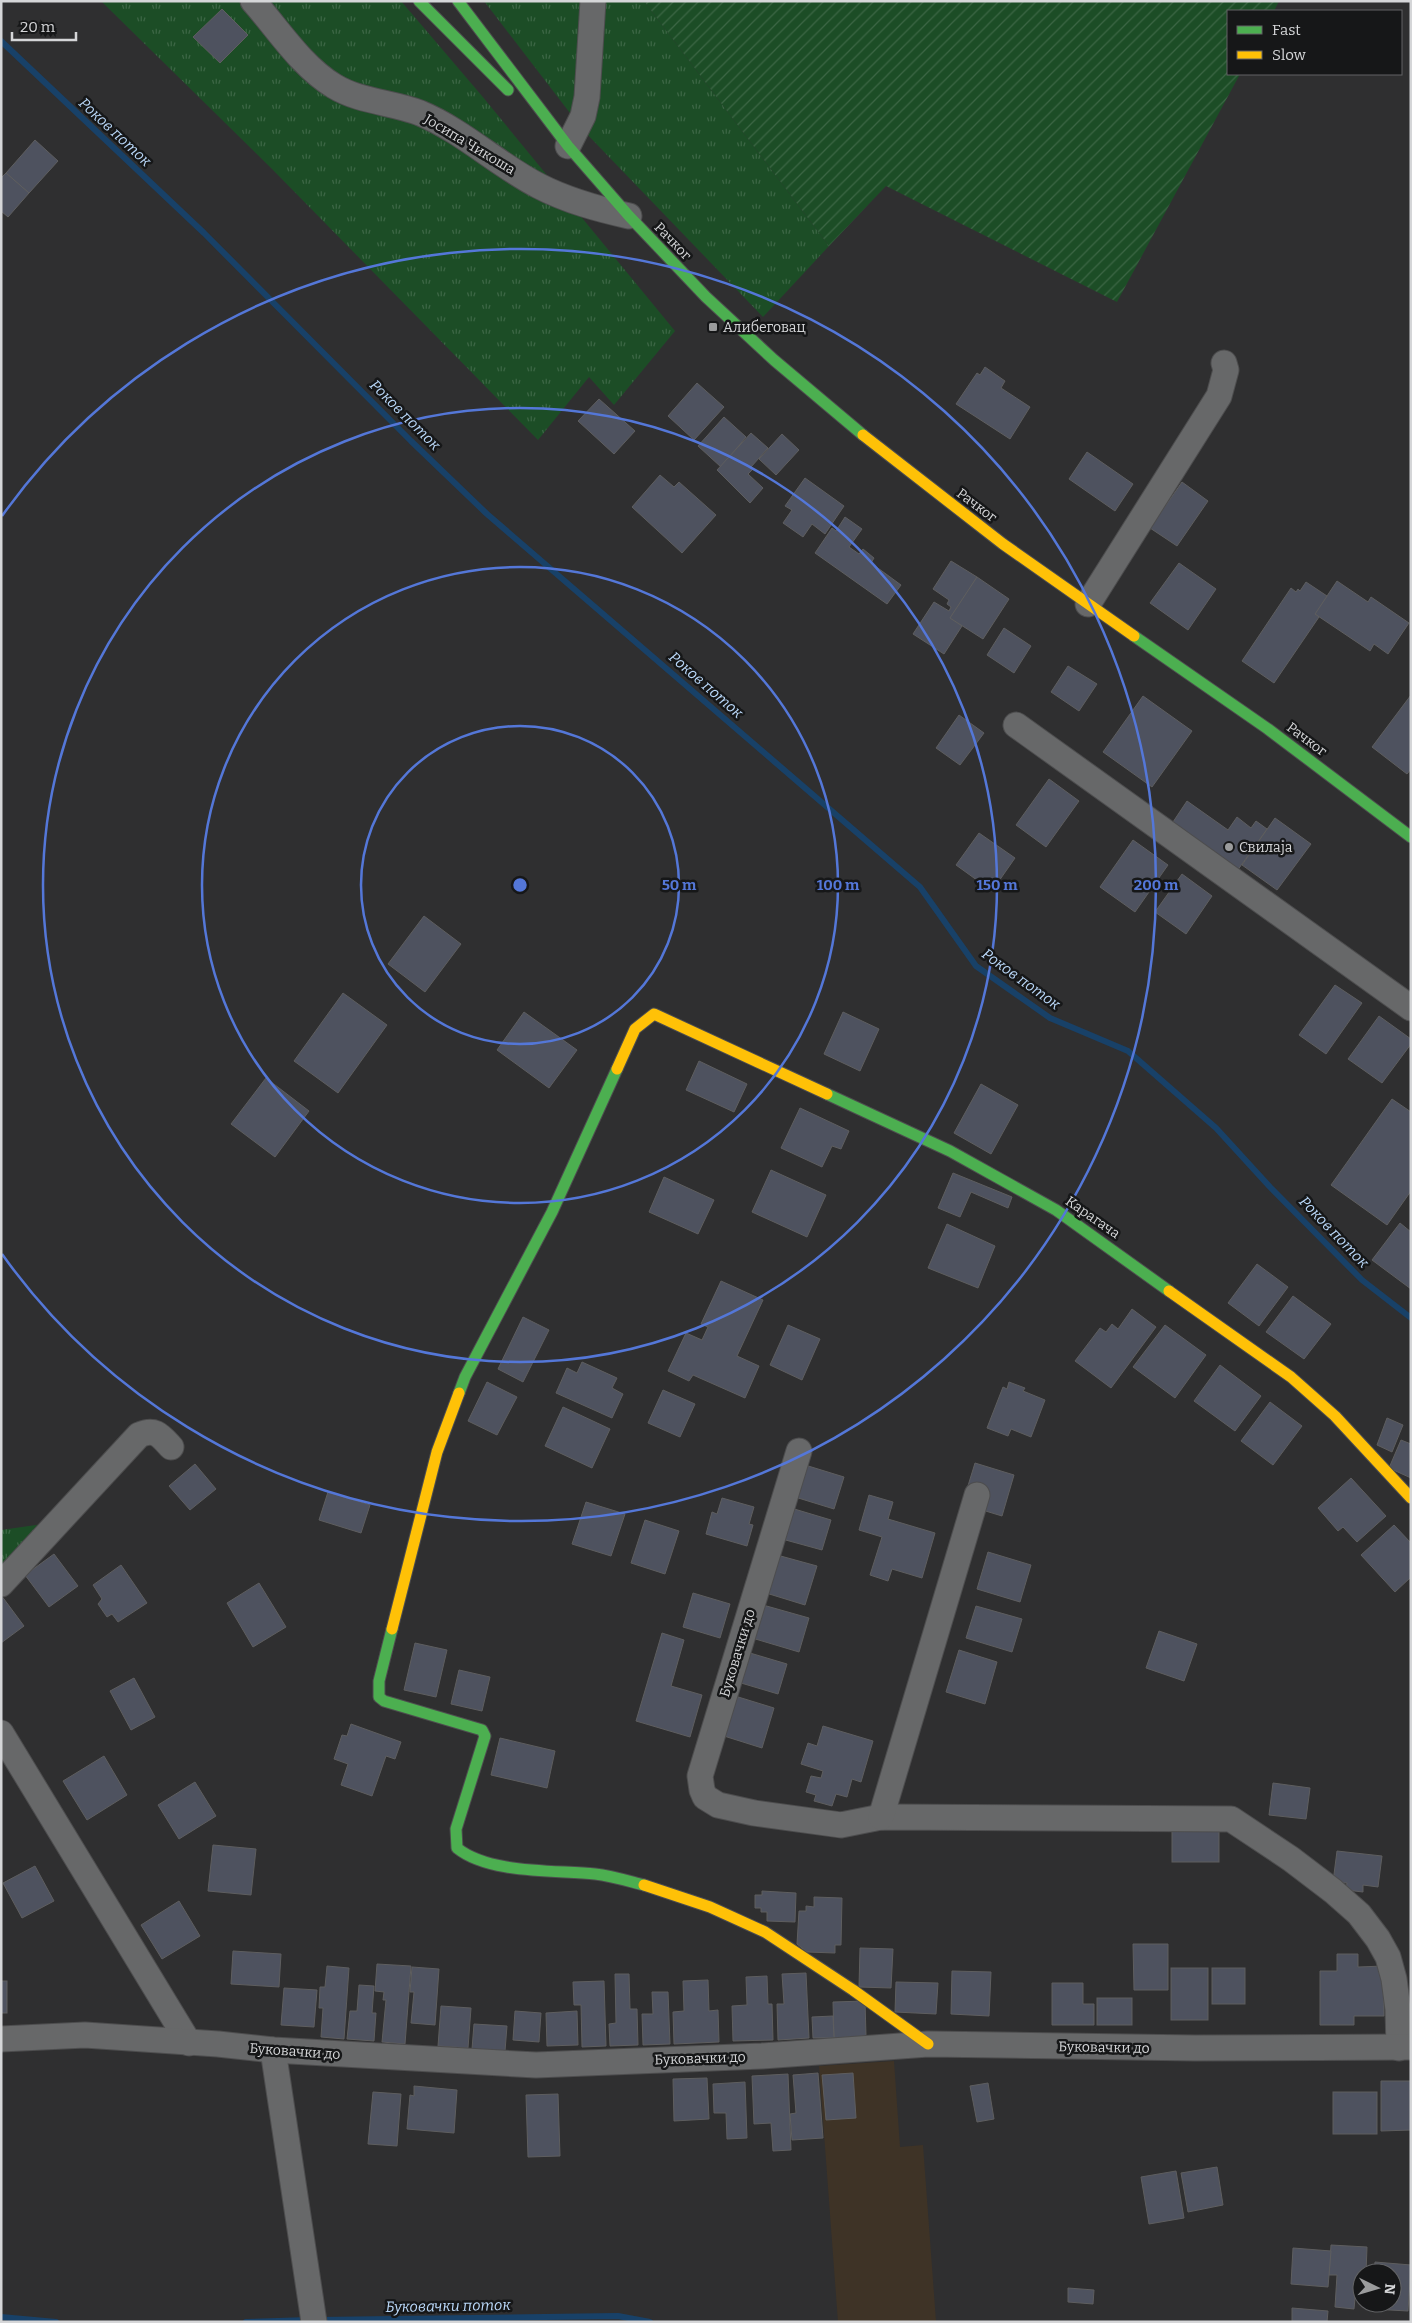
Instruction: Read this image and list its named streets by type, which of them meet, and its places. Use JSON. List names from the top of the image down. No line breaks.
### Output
{"streets":{"street":["Јосипа Чикоша","Рачког","Карагача","Буковачки до"]},"crossings":[["Јосипа Чикоша","Рачког"],["Карагача","Буковачки до"]],"water":["Роков поток","Буковачки поток"],"places":{"transit":["Алибеговац"],"other":["Свилаја"]},"legend":["Fast","Slow"],"scale_bar":"20 m","north":"right","rings":["50 m","100 m","150 m","200 m"]}
